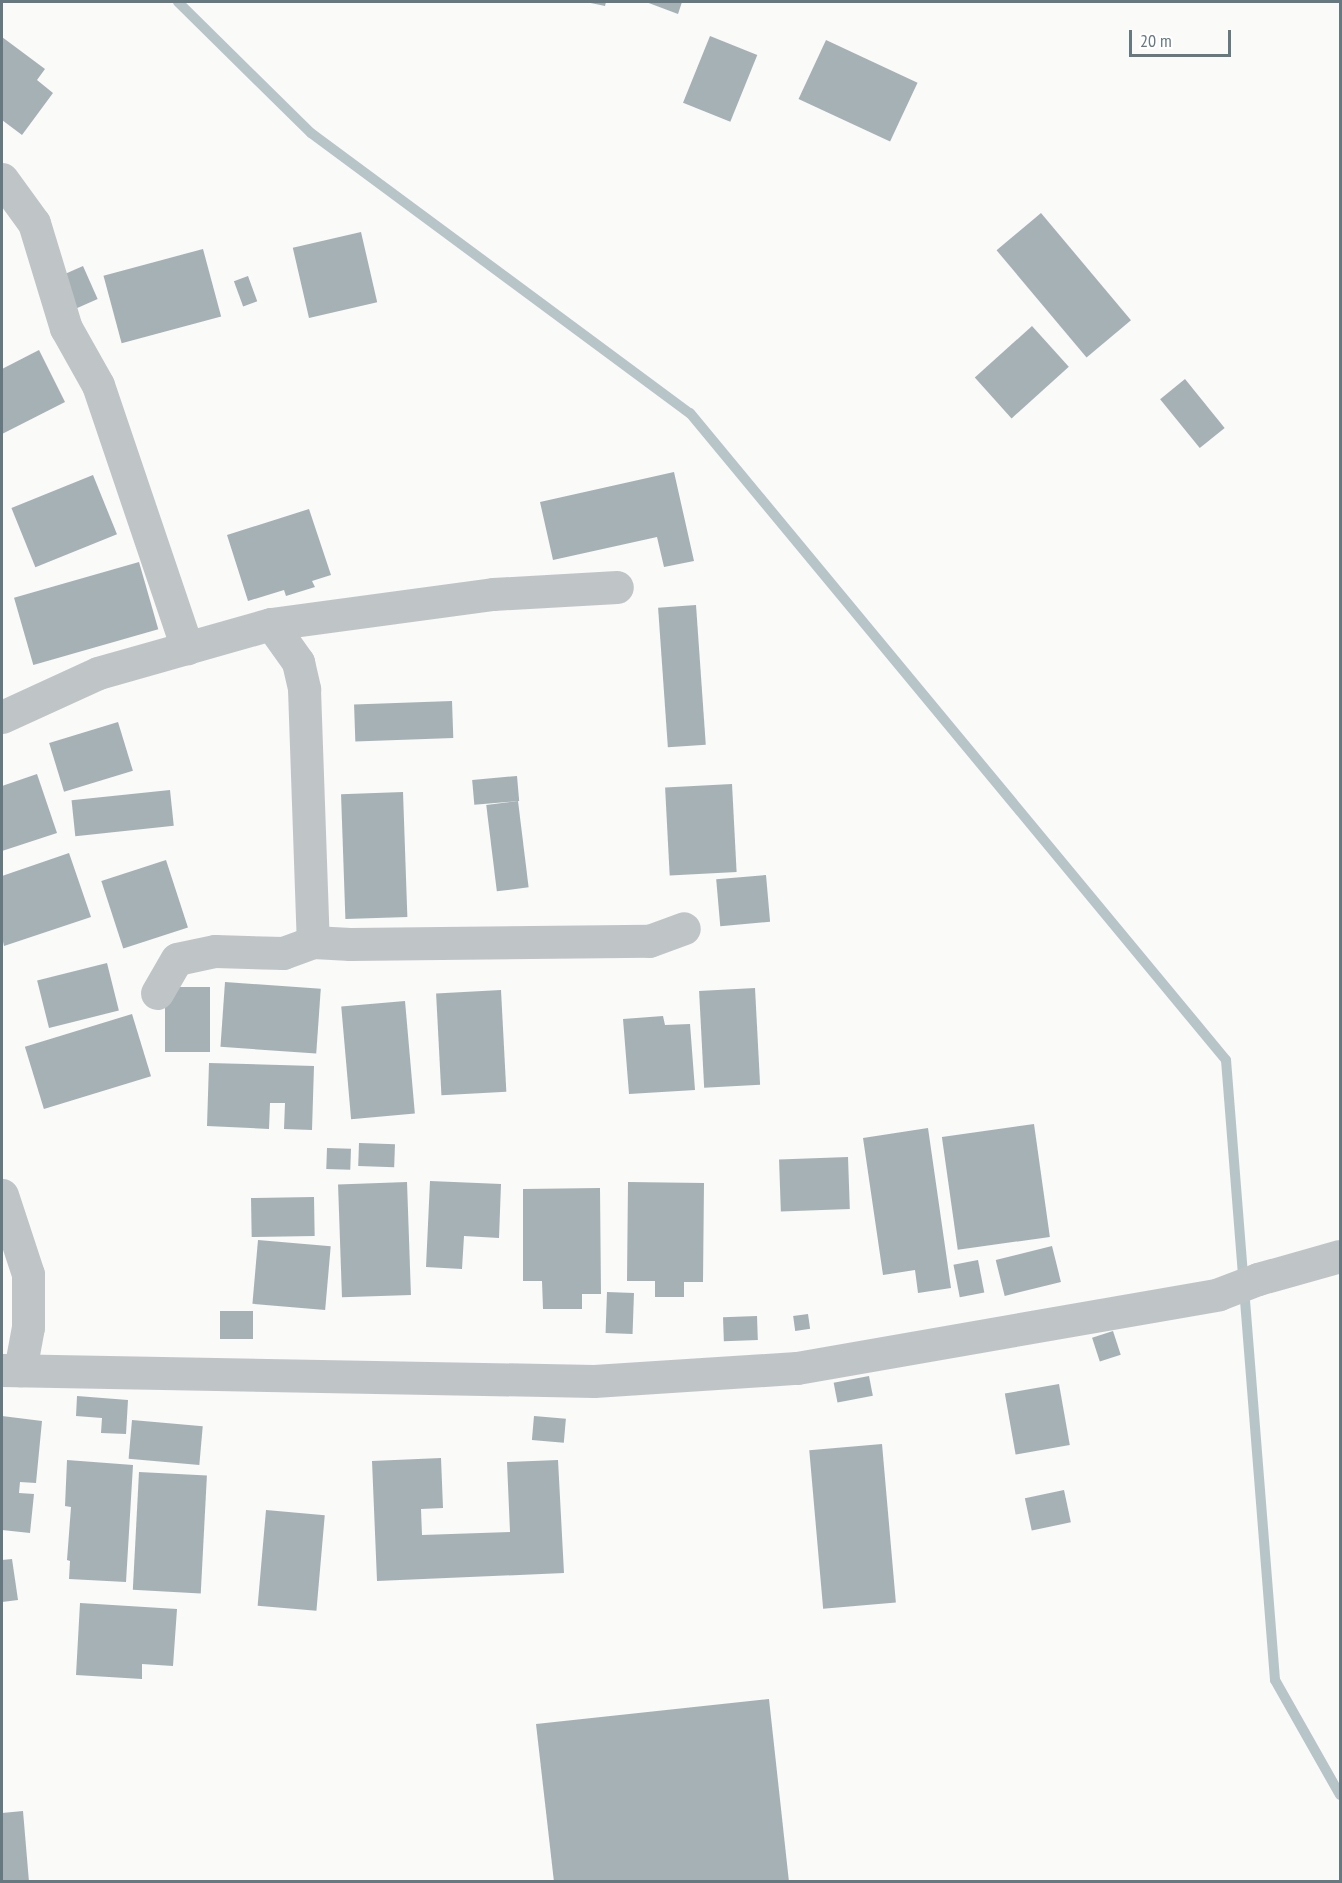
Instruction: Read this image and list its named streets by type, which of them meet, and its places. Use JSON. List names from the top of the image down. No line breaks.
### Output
{"scale_bar":"20 m"}
